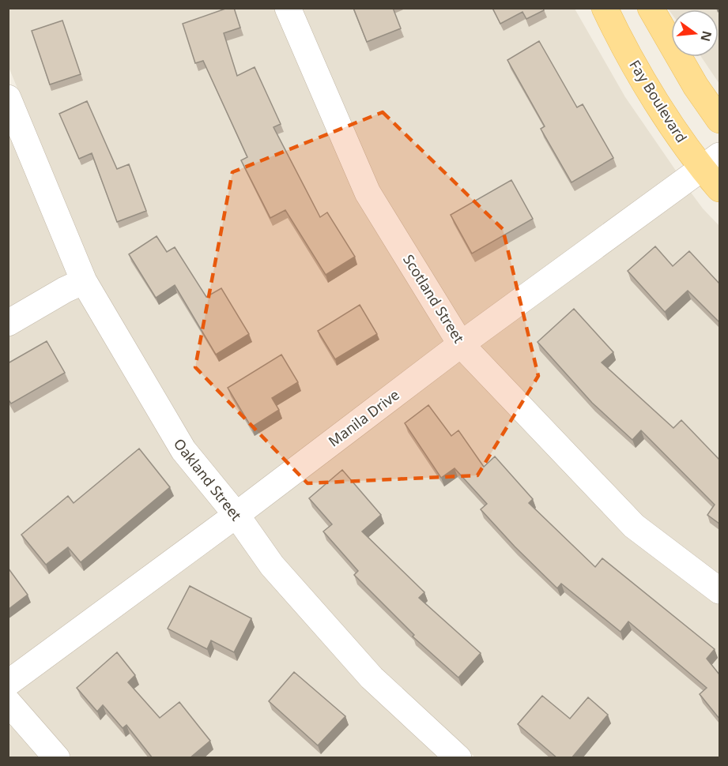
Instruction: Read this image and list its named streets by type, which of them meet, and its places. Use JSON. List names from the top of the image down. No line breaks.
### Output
{"streets":{"main road":["Fay Boulevard"],"street":["Scotland Street","Manila Drive","Oakland Street"]},"crossings":[["Fay Boulevard","Manila Drive"],["Scotland Street","Manila Drive"],["Manila Drive","Oakland Street"]],"north":"right"}
